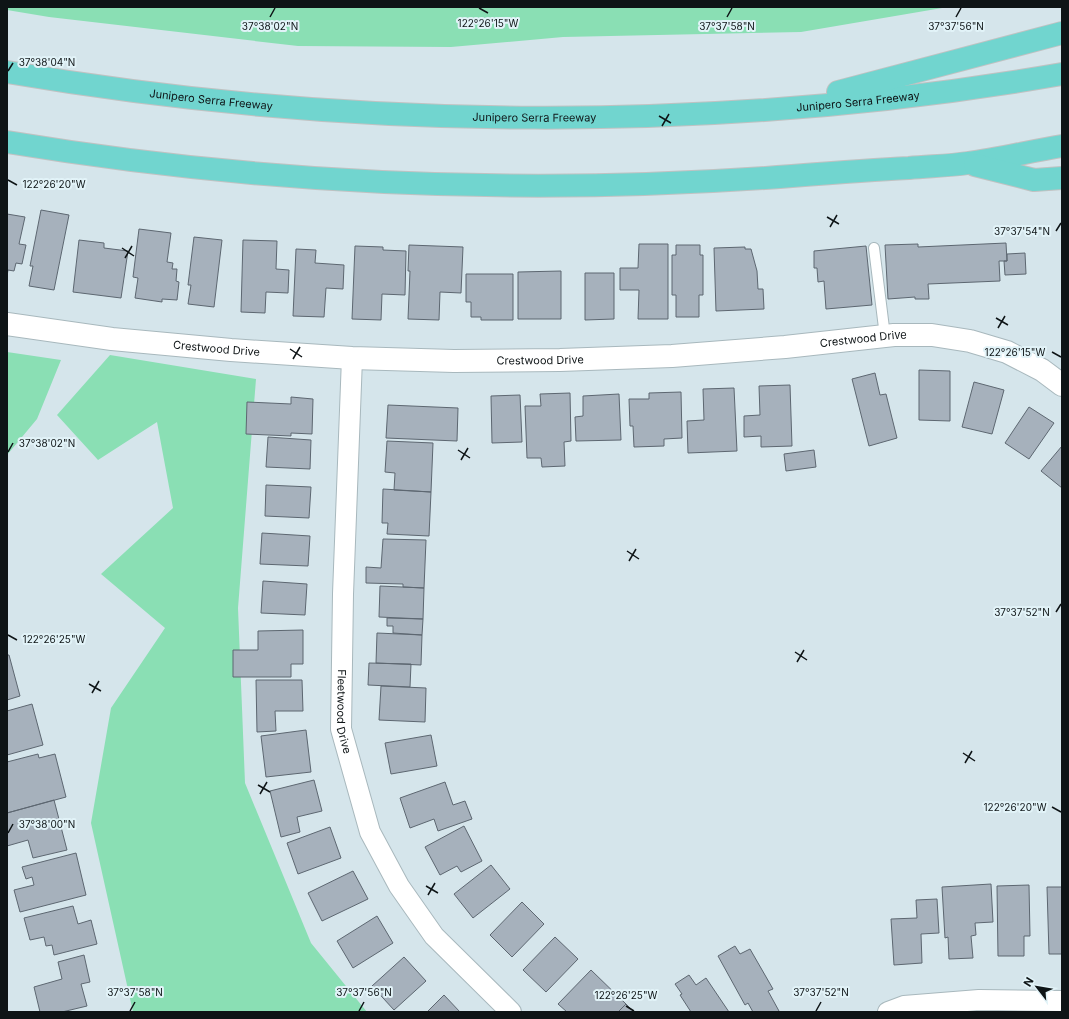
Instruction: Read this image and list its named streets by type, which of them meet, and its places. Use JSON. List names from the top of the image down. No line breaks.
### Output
{"streets":{"highway":["Junipero Serra Freeway"],"street":["Crestwood Drive","Fleetwood Drive"]},"crossings":[["Crestwood Drive","Fleetwood Drive"]],"north":"top left","coordinates":["122°26'15\"W","37°38'02\"N","37°37'58\"N","37°37'56\"N","37°38'04\"N","122°26'20\"W","37°37'54\"N","37°37'52\"N","122°26'25\"W","37°38'00\"N"]}
